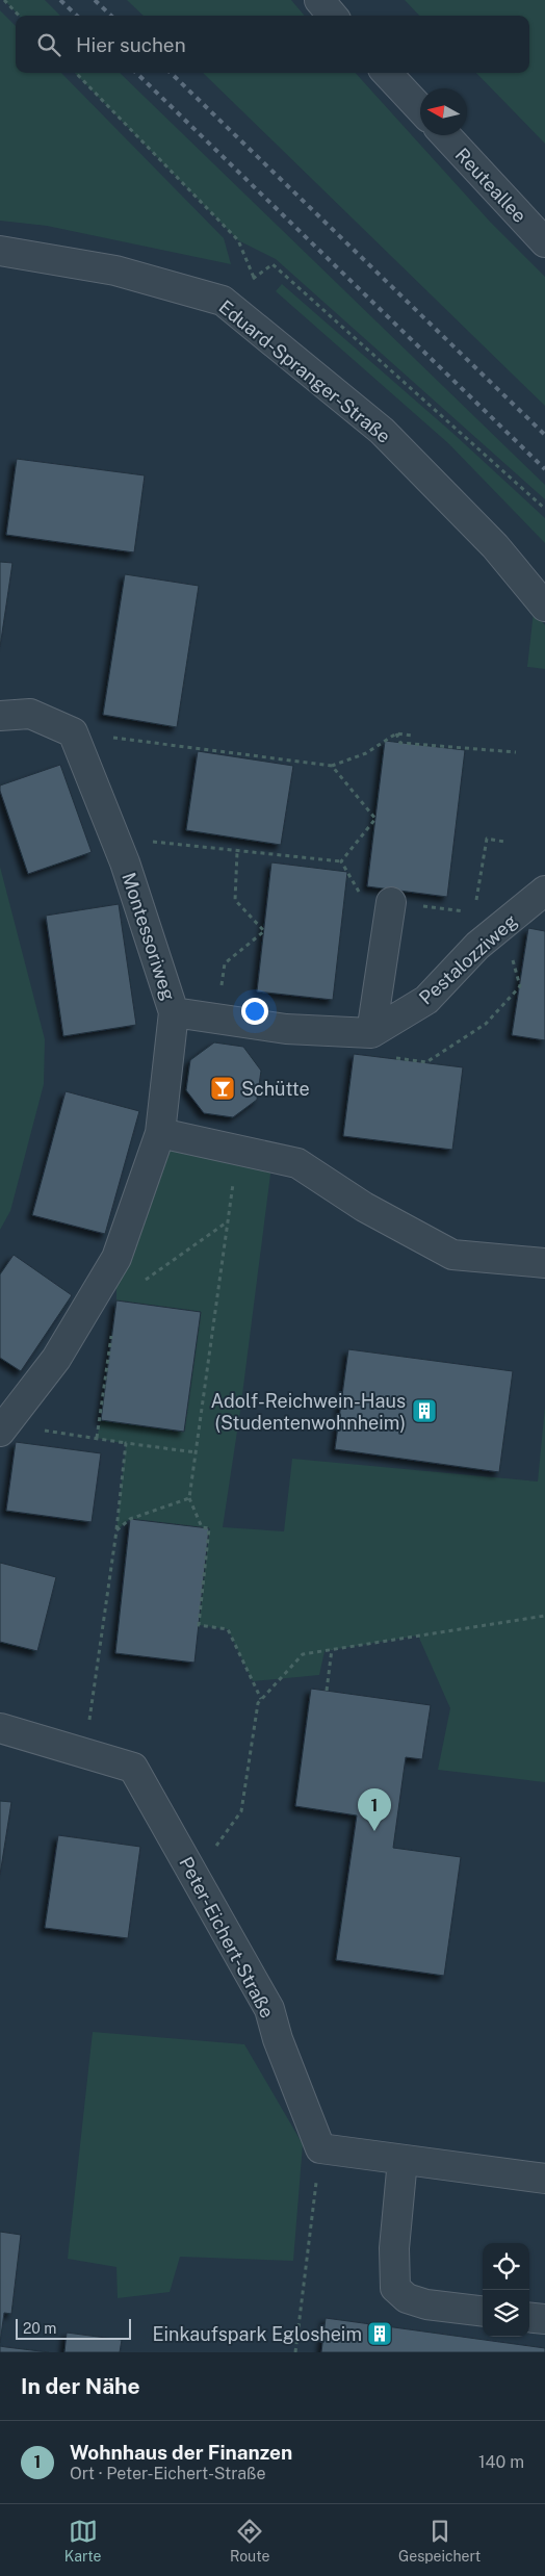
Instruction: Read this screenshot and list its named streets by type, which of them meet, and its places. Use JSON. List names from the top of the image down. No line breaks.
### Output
{"streets":{"street":["Reuteallee","Eduard-Spranger-Straße","Montessoriweg","Pestalozziweg","Peter-Eichert-Straße"]},"places":{"bar":["Schütte"],"building":["Adolf-Reichwein-Haus (Studentenwohnheim)","Einkaufspark Eglosheim"]},"scale_bar":"20 m","north":"left","page":{"search":"Hier suchen","pins":"1","scale":"20 m","heading":"In der Nähe","list":[{"mark":"1","name":"Wohnhaus der Finanzen","note":"Ort · Peter-Eichert-Straße","value":"140 m"}],"nav":["Karte","Route","Gespeichert"]}}
